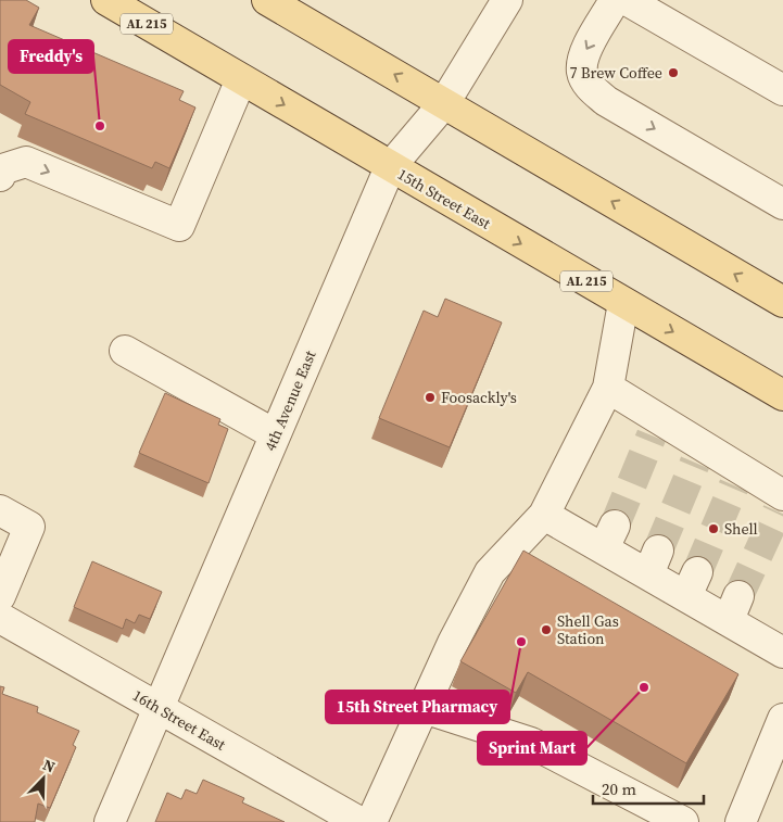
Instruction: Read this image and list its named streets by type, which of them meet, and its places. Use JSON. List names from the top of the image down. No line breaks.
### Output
{"streets":{"main road":["AL 215","15th Street East"],"street":["4th Avenue East","16th Street East"]},"crossings":[["15th Street East","4th Avenue East"],["4th Avenue East","16th Street East"]],"places":["7 Brew Coffee","Freddy's","Foosackly's","Shell","Shell Gas Station","15th Street Pharmacy","Sprint Mart"],"scale_bar":"20 m","north":"top right"}
